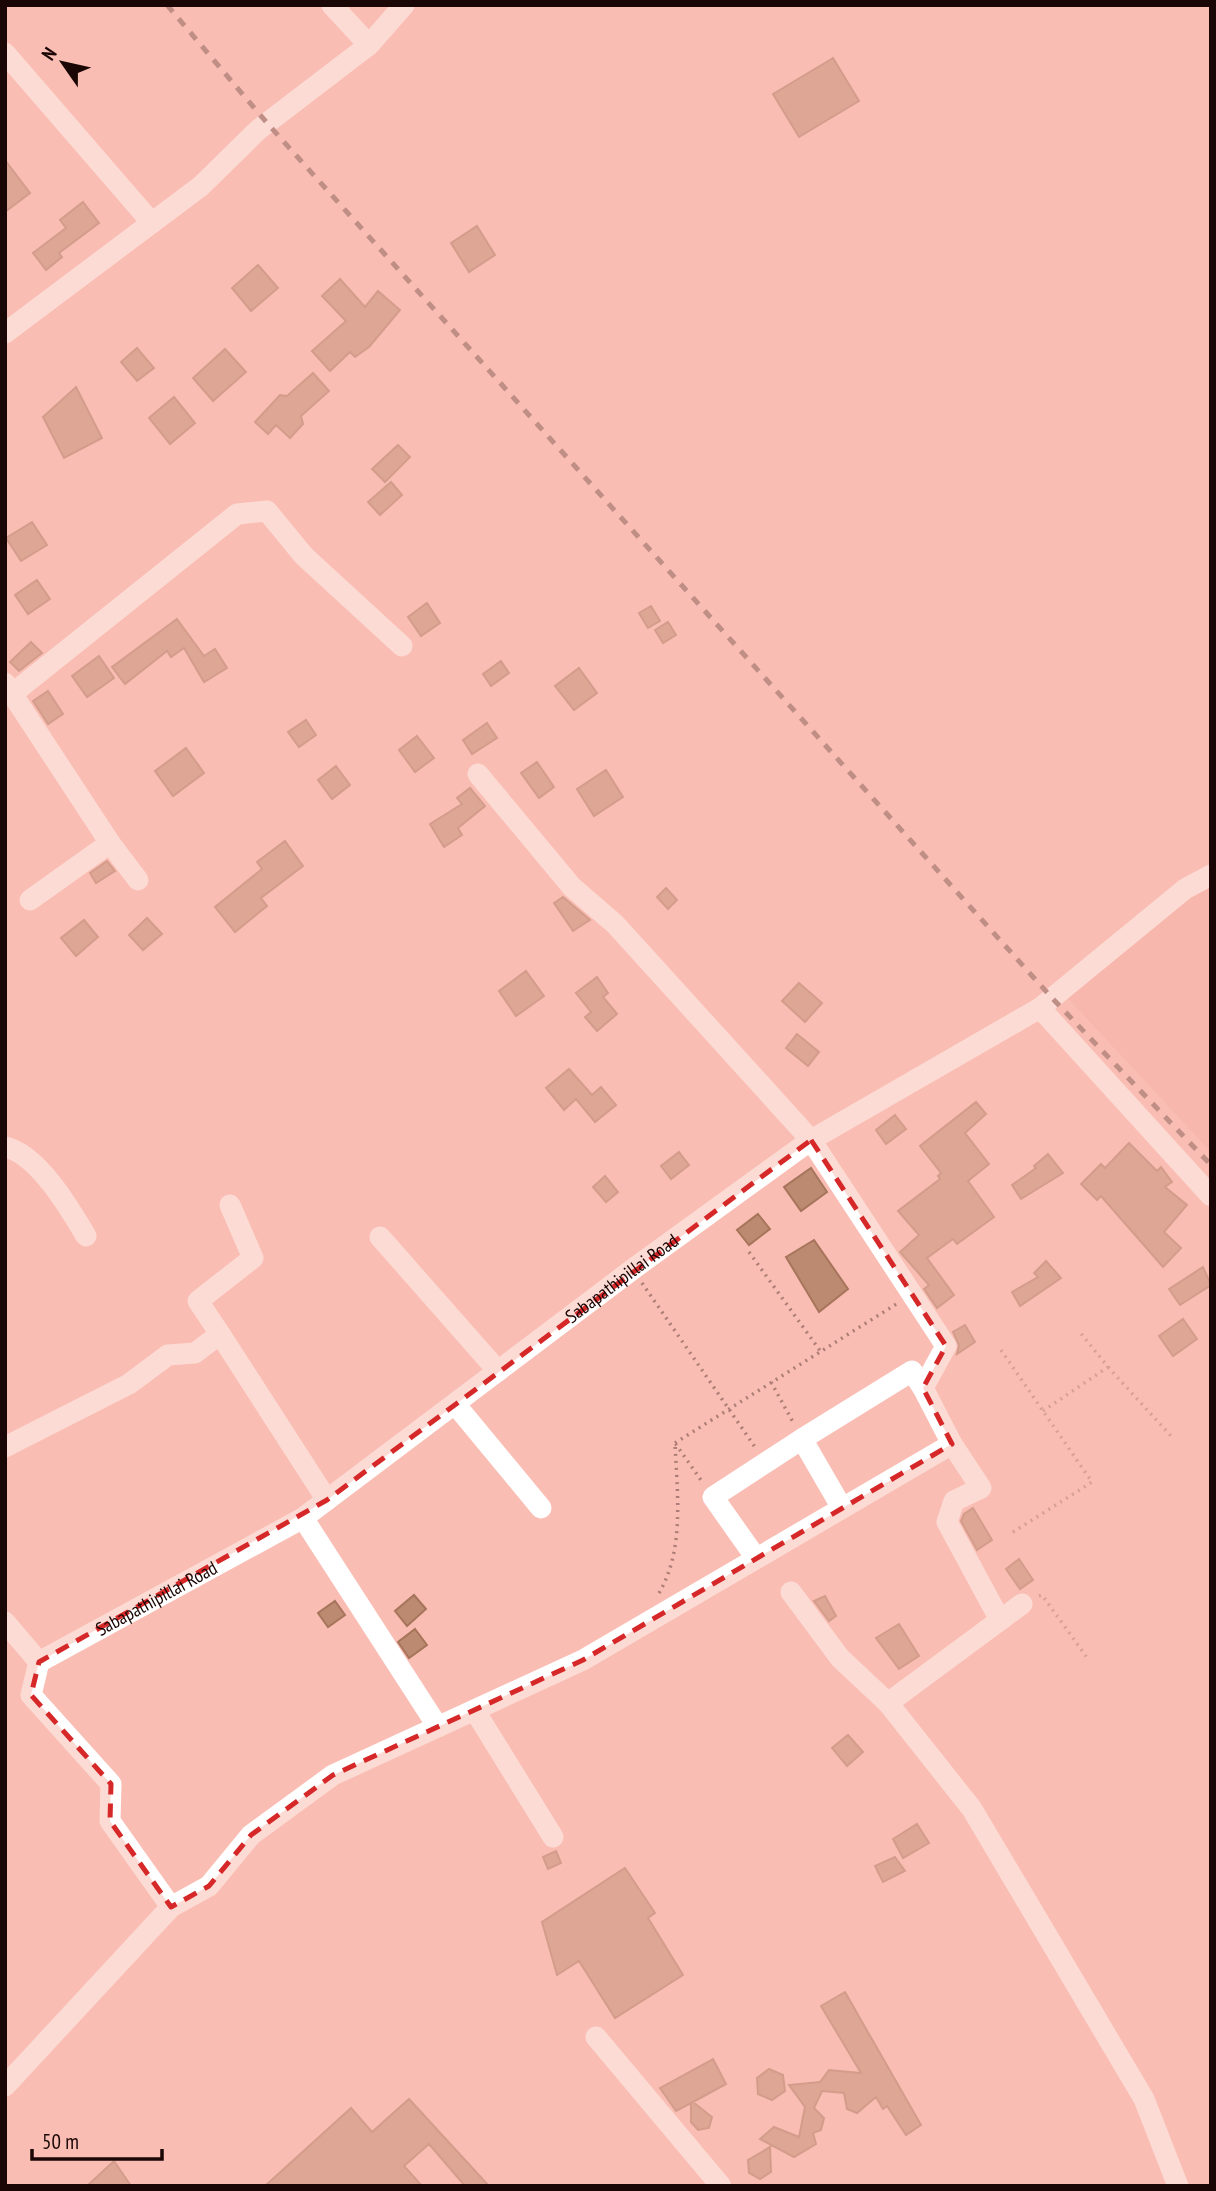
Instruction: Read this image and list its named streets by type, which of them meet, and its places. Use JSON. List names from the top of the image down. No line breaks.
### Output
{"streets":{"street":["Sabapathipillai Road"]},"scale_bar":"50 m","north":"top left"}
